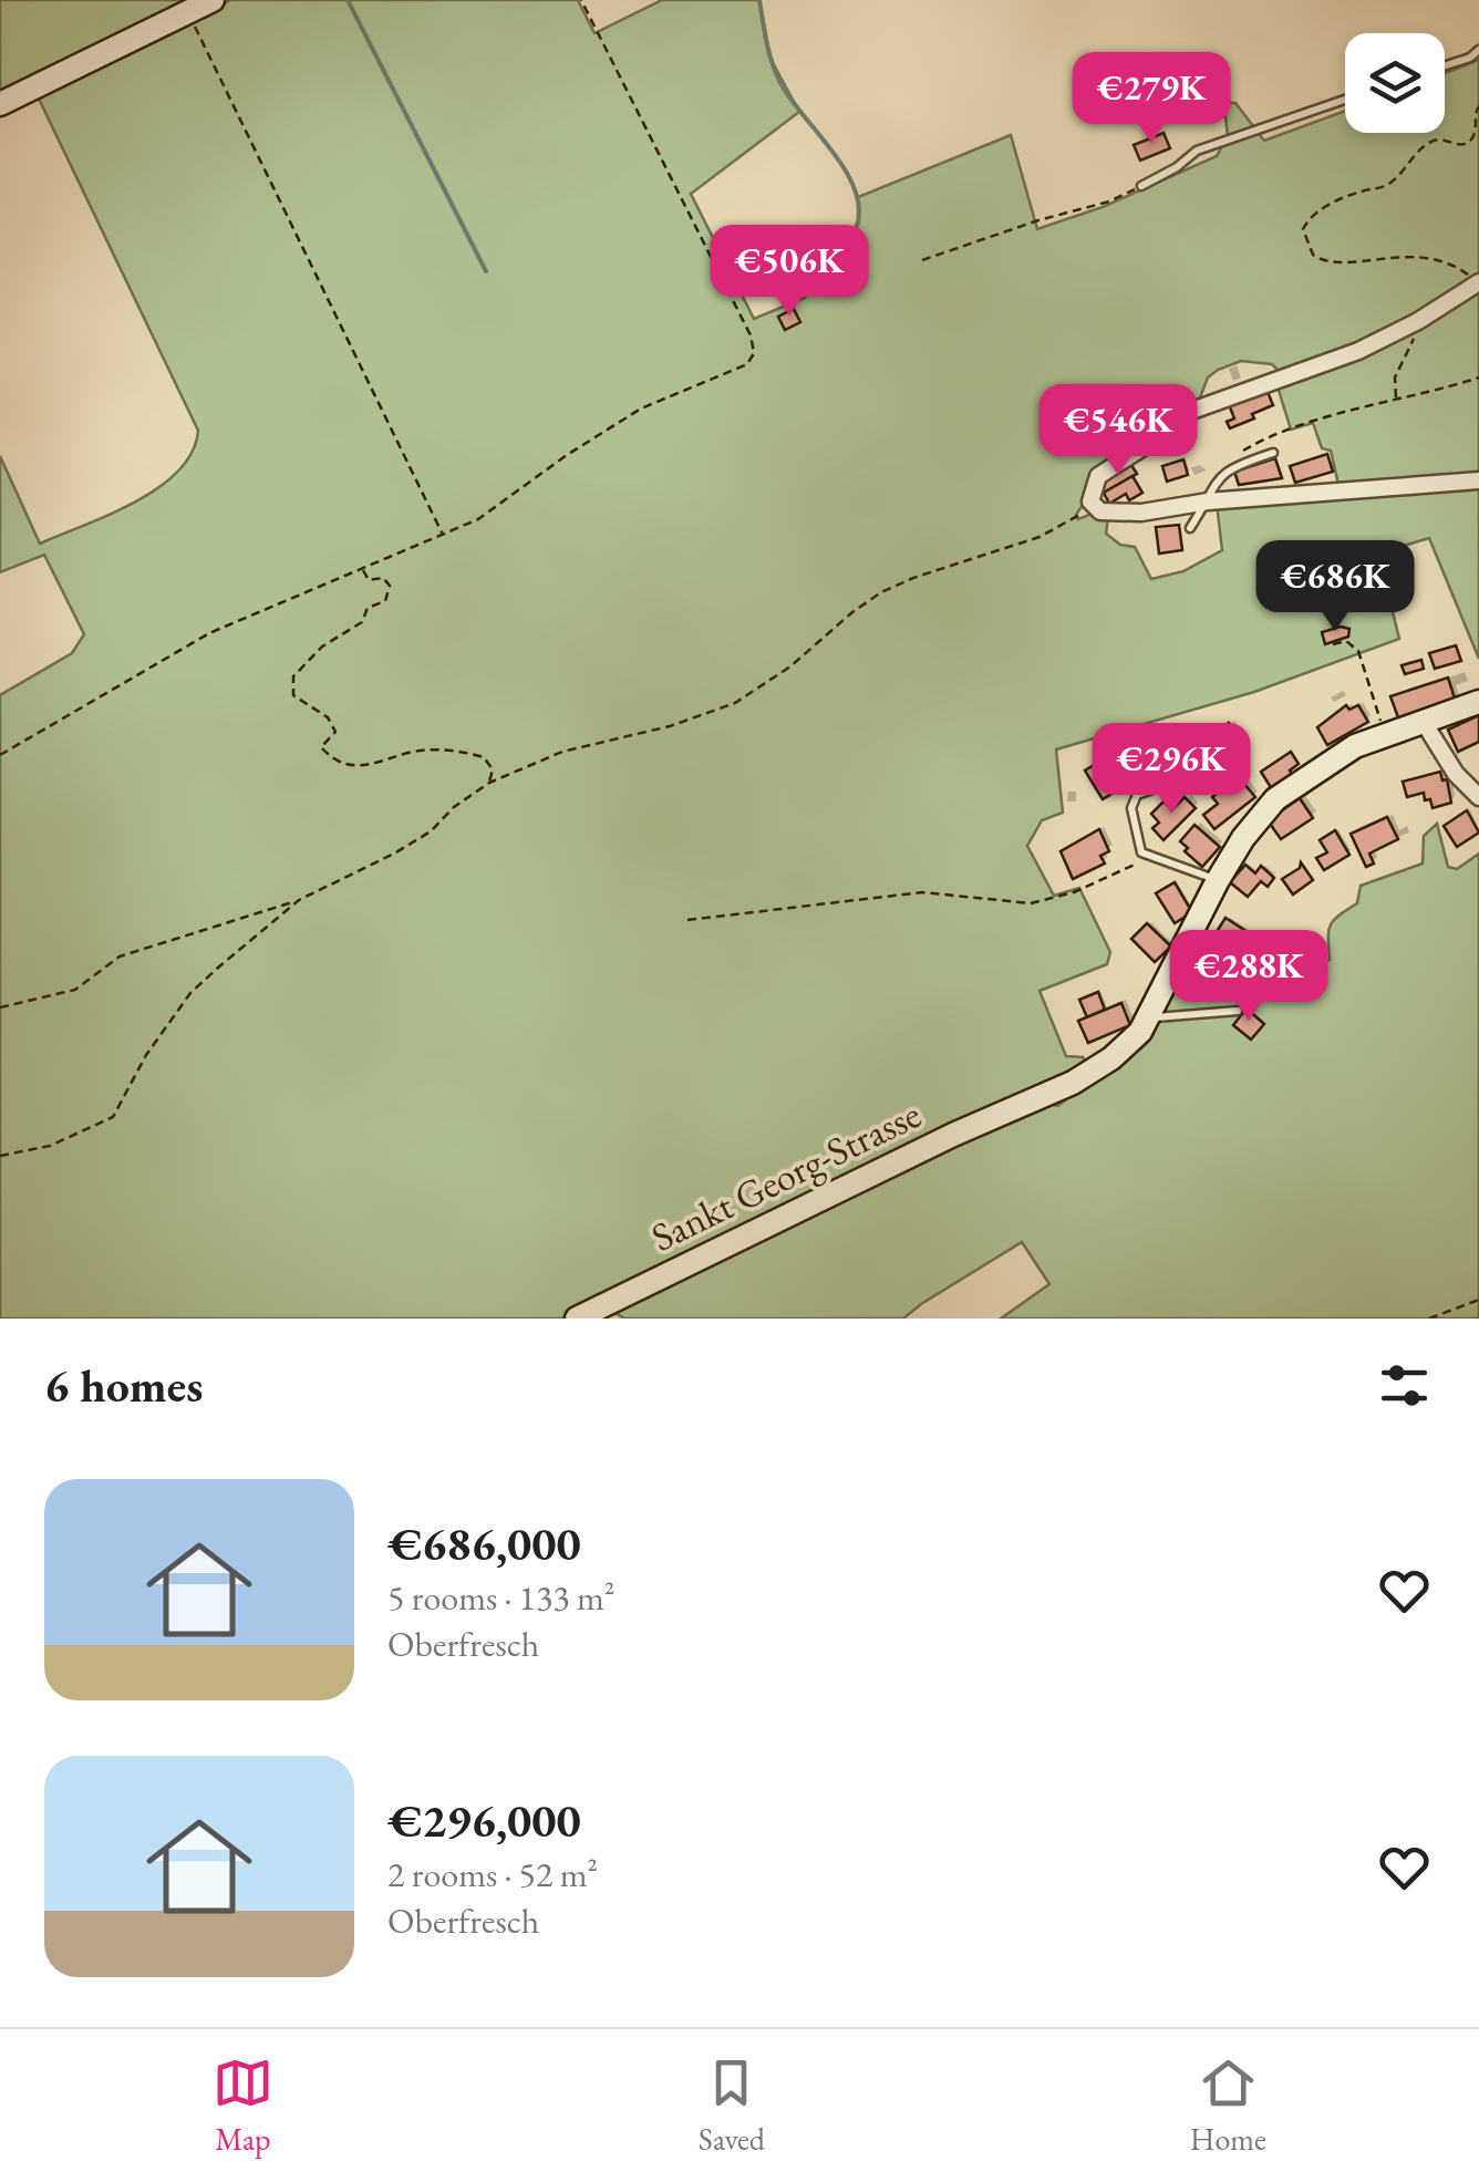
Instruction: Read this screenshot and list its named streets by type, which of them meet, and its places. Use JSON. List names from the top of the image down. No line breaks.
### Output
{"streets":{"street":["Sankt Georg-Strasse"]},"page":{"price":["€279K","€506K","€546K","€686K","€296K","€288K"],"heading":"6 homes","list":[{"name":"€686,000","note":"5 rooms · 133 m² · Oberfresch"},{"name":"€296,000","note":"2 rooms · 52 m² · Oberfresch"}],"tabs":["Map","Saved","Home"]}}
